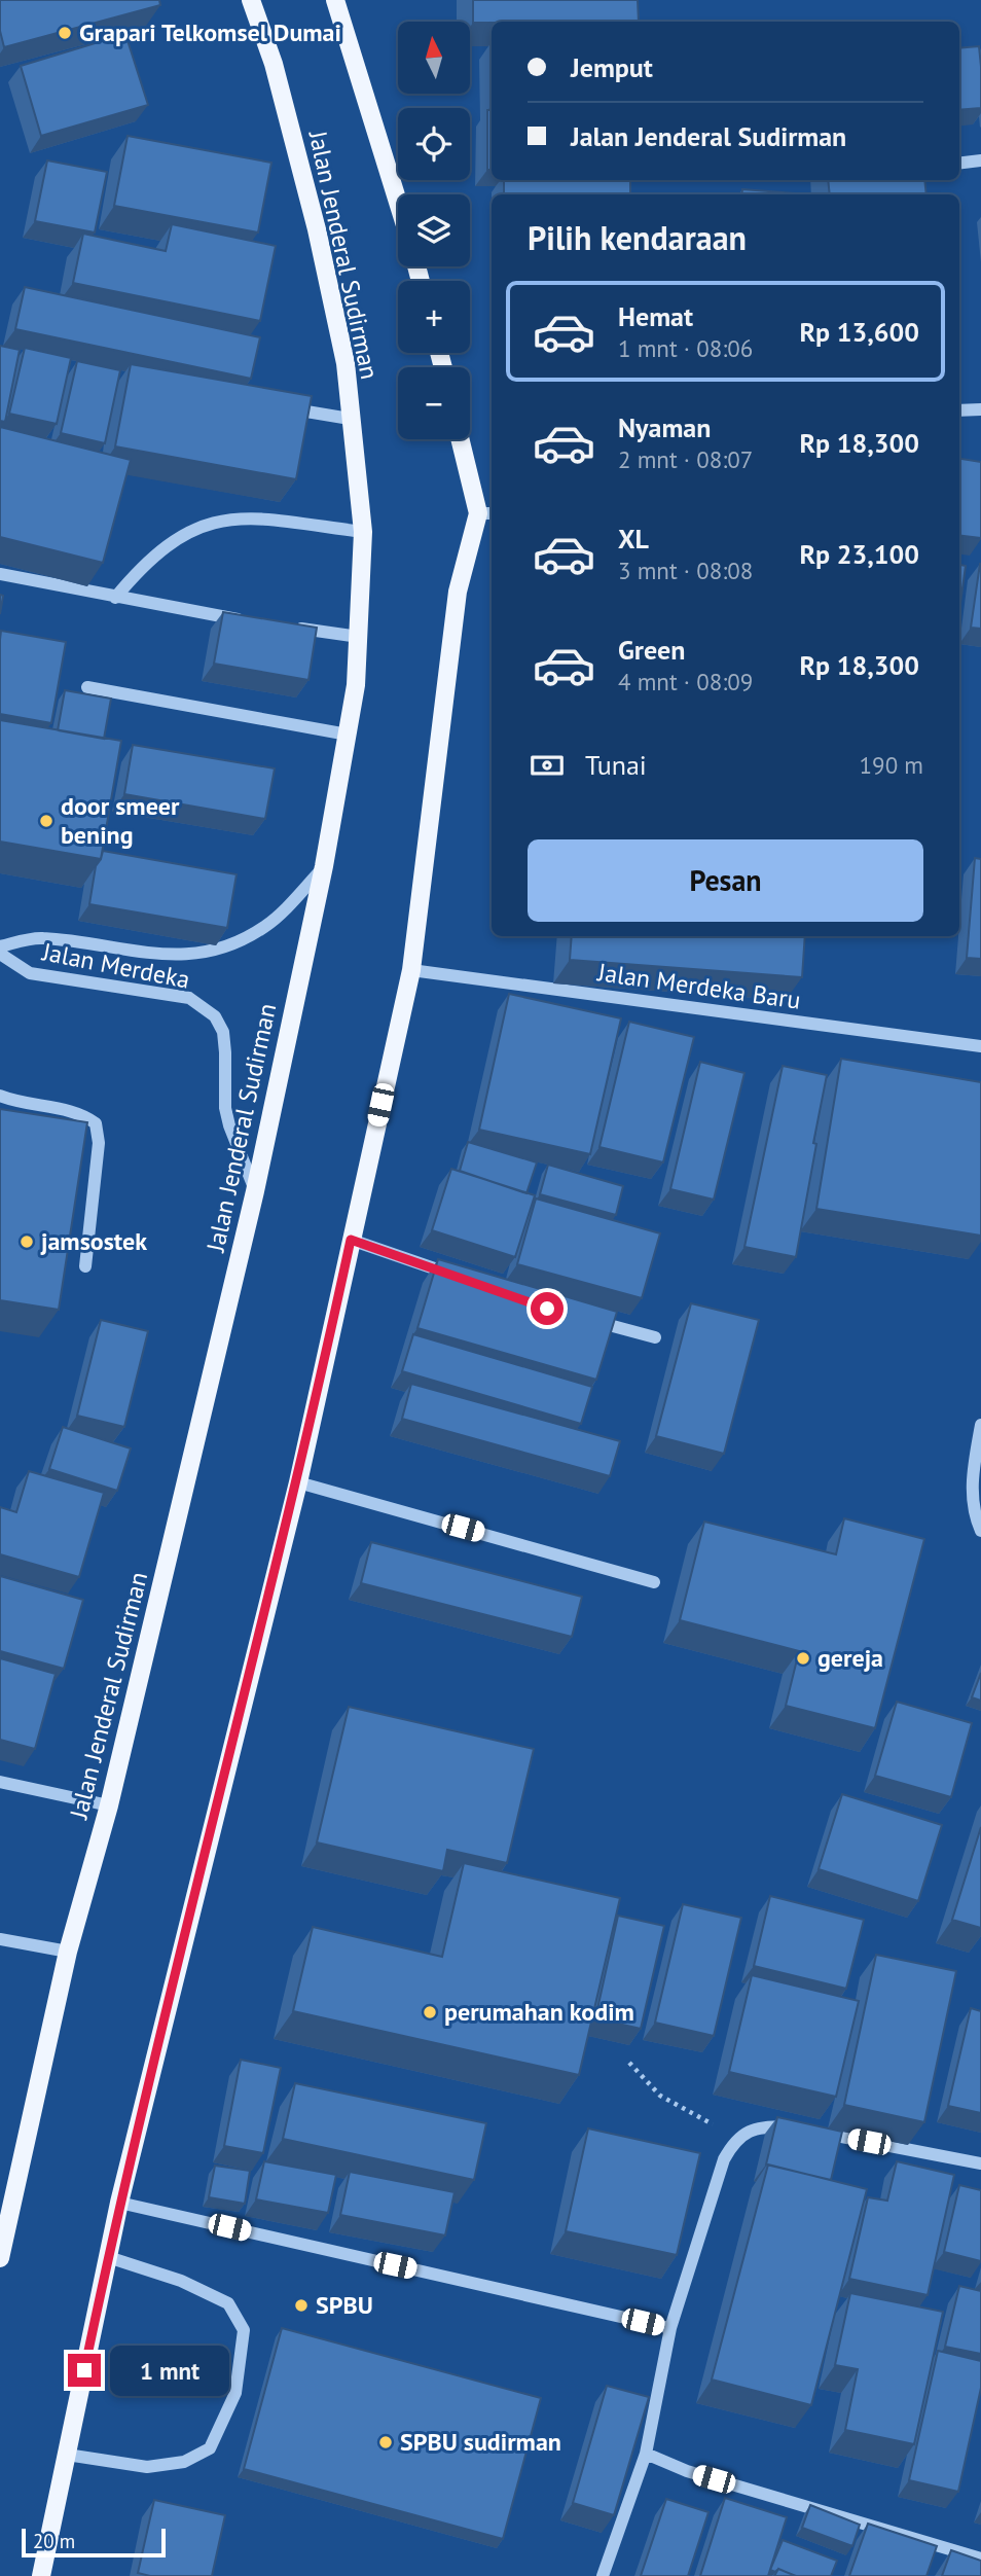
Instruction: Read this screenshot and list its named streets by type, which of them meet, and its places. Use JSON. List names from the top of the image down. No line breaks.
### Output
{"streets":{"main road":["Jalan Jenderal Sudirman"],"street":["Jalan Merdeka","Jalan Merdeka Baru"]},"crossings":[["Jalan Jenderal Sudirman","Jalan Merdeka"]],"places":["Grapari Telkomsel Dumai","door smeer bening","jamsostek","gereja","perumahan kodim","SPBU","SPBU sudirman"],"scale_bar":"20 m","north":"top","page":{"map_buttons":["+","−"],"banner":["Jemput","Jalan Jenderal Sudirman"],"heading":"Pilih kendaraan","list":[{"name":"Hemat","note":"1 mnt · 08:06","value":"Rp 13,600"},{"name":"Nyaman","note":"2 mnt · 08:07","value":"Rp 18,300"},{"name":"XL","note":"3 mnt · 08:08","value":"Rp 23,100"},{"name":"Green","note":"4 mnt · 08:09","value":"Rp 18,300"}],"pay":["Tunai","190 m"],"buttons":"Pesan","bubble":"1 mnt","scale":"20 m"}}
